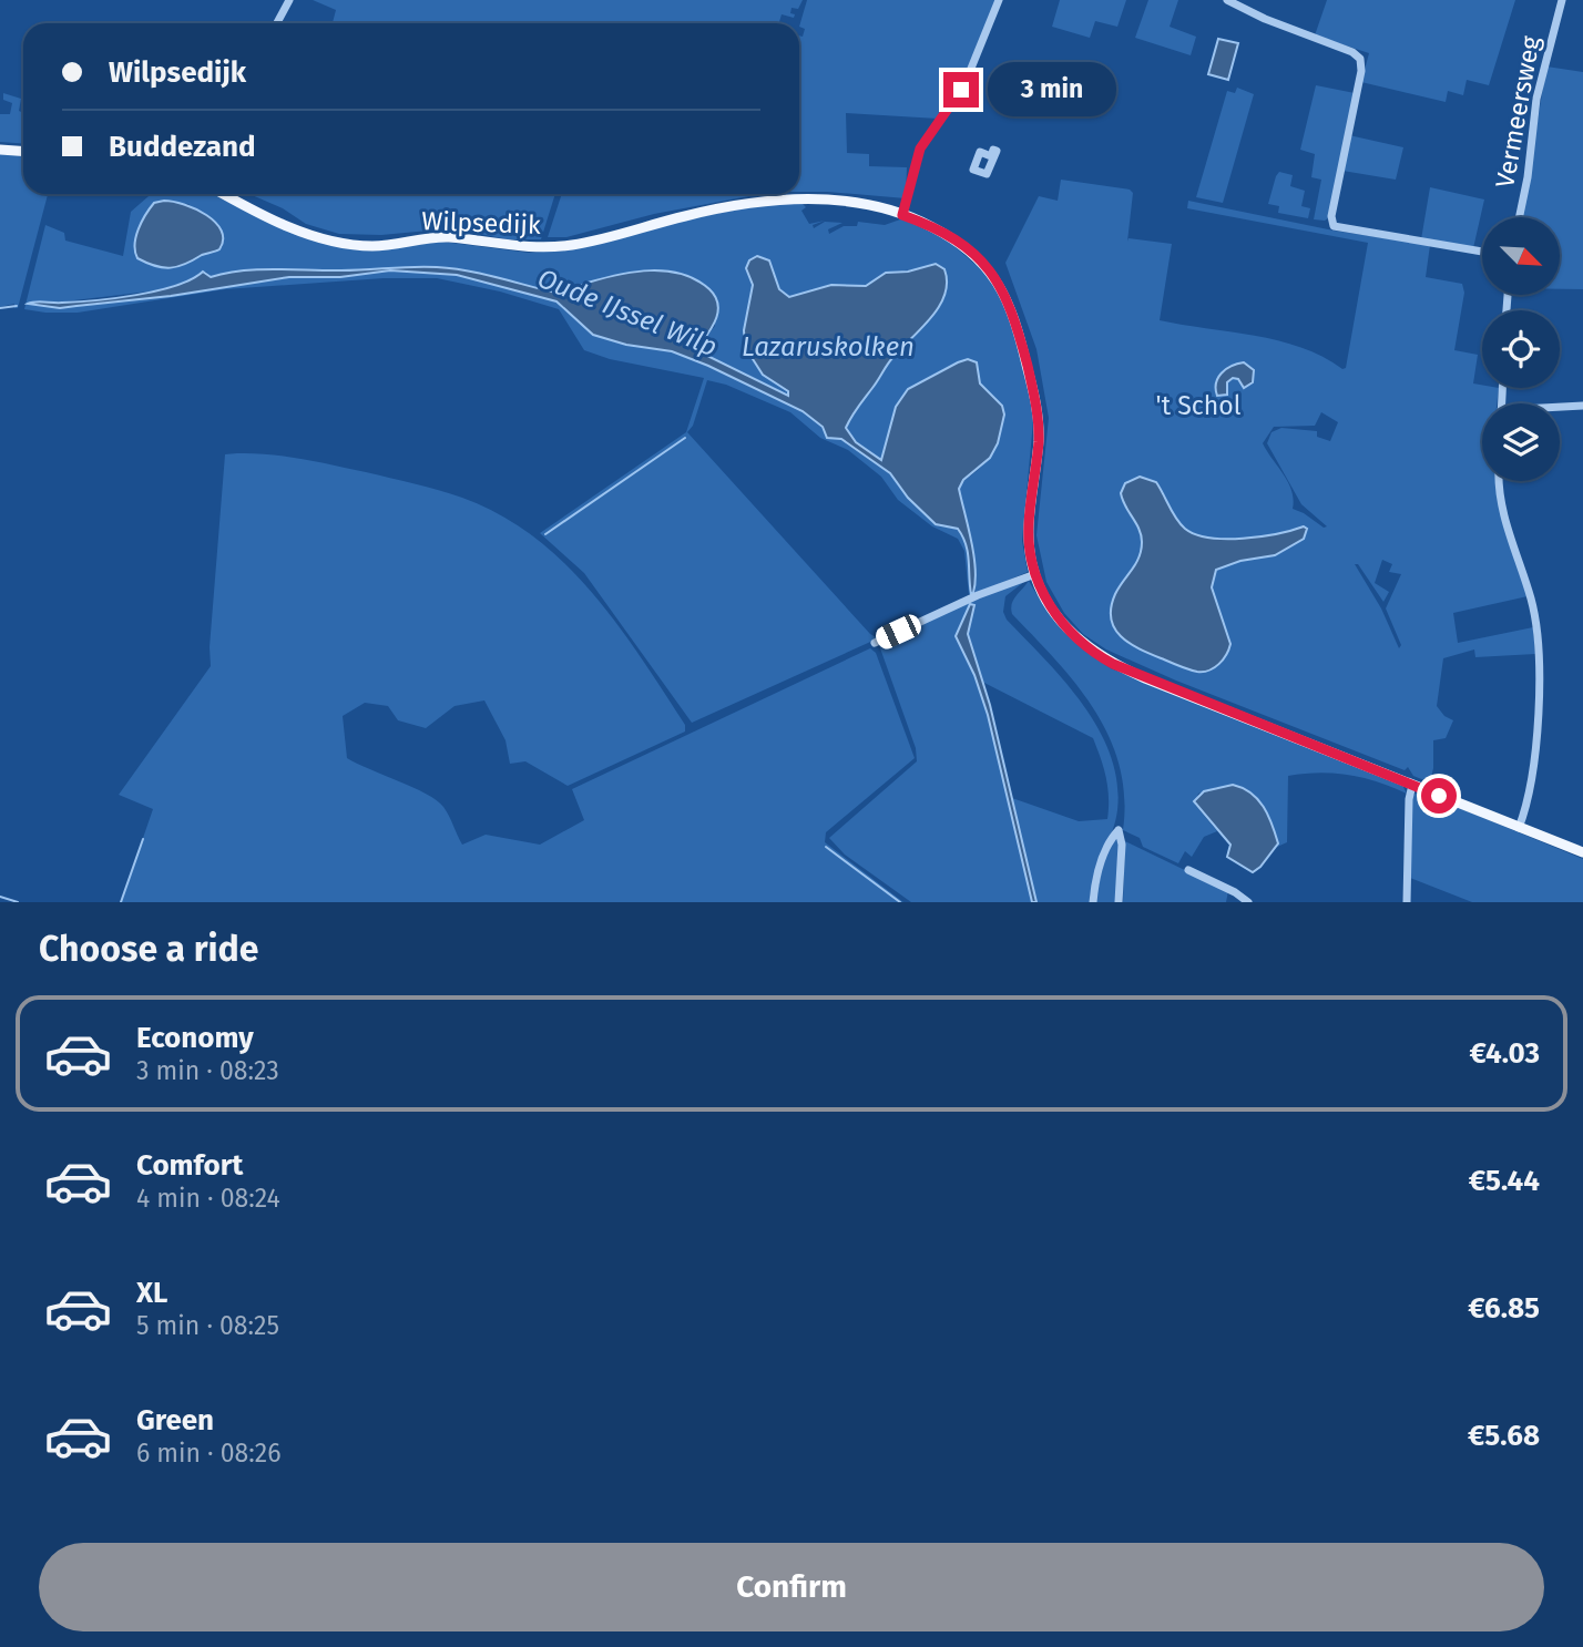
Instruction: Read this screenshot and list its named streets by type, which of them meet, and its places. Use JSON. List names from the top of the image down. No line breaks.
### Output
{"streets":{"main road":["Wilpsedijk"],"street":["Vermeersweg"]},"water":["Oude IJssel Wilp","Lazaruskolken"],"parks":["'t Schol"],"north":"bottom right","page":{"banner":["Wilpsedijk","Buddezand"],"bubble":"3 min","heading":"Choose a ride","list":[{"name":"Economy","note":"3 min · 08:23","value":"€4.03"},{"name":"Comfort","note":"4 min · 08:24","value":"€5.44"},{"name":"XL","note":"5 min · 08:25","value":"€6.85"},{"name":"Green","note":"6 min · 08:26","value":"€5.68"}],"buttons":"Confirm"}}
